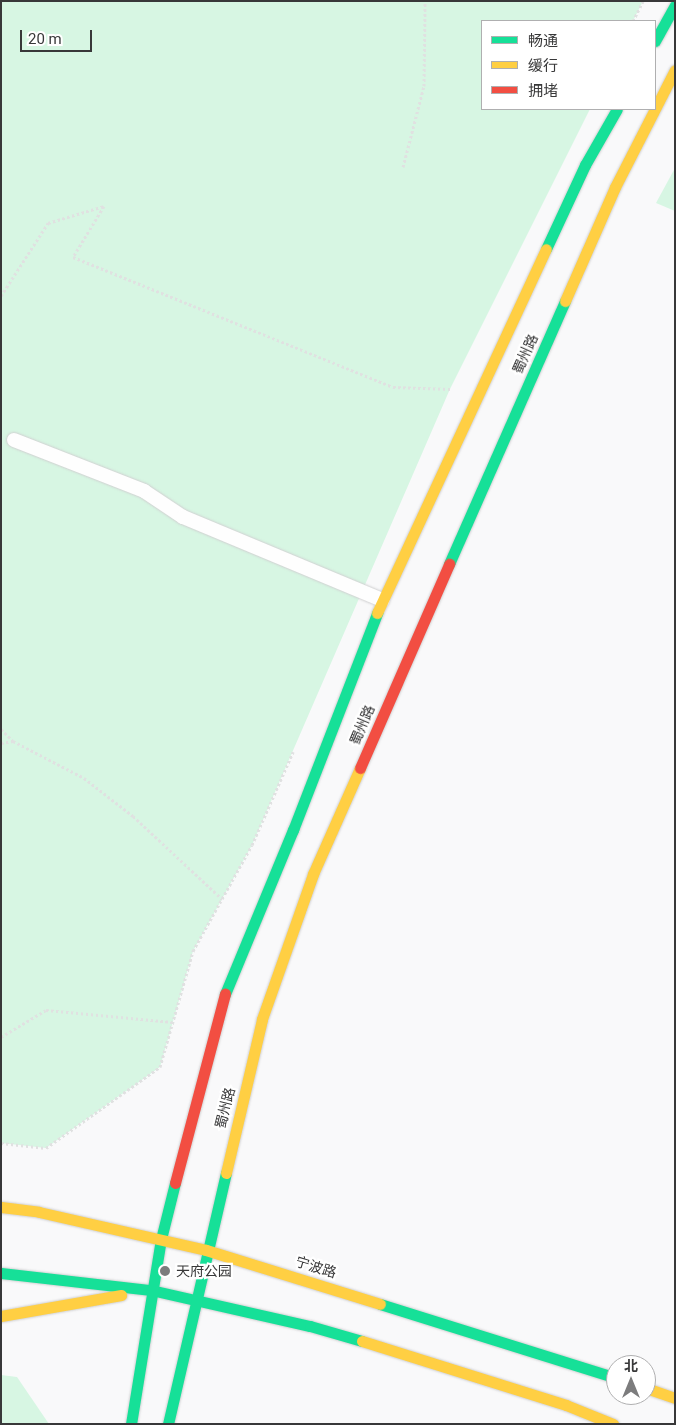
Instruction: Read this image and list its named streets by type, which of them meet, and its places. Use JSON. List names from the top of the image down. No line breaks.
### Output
{"streets":{"main road":["蜀州路","宁波路"]},"crossings":[["蜀州路","宁波路"]],"places":["天府公园"],"legend":["畅通","缓行","拥堵"],"scale_bar":"20 m","north":"top"}
